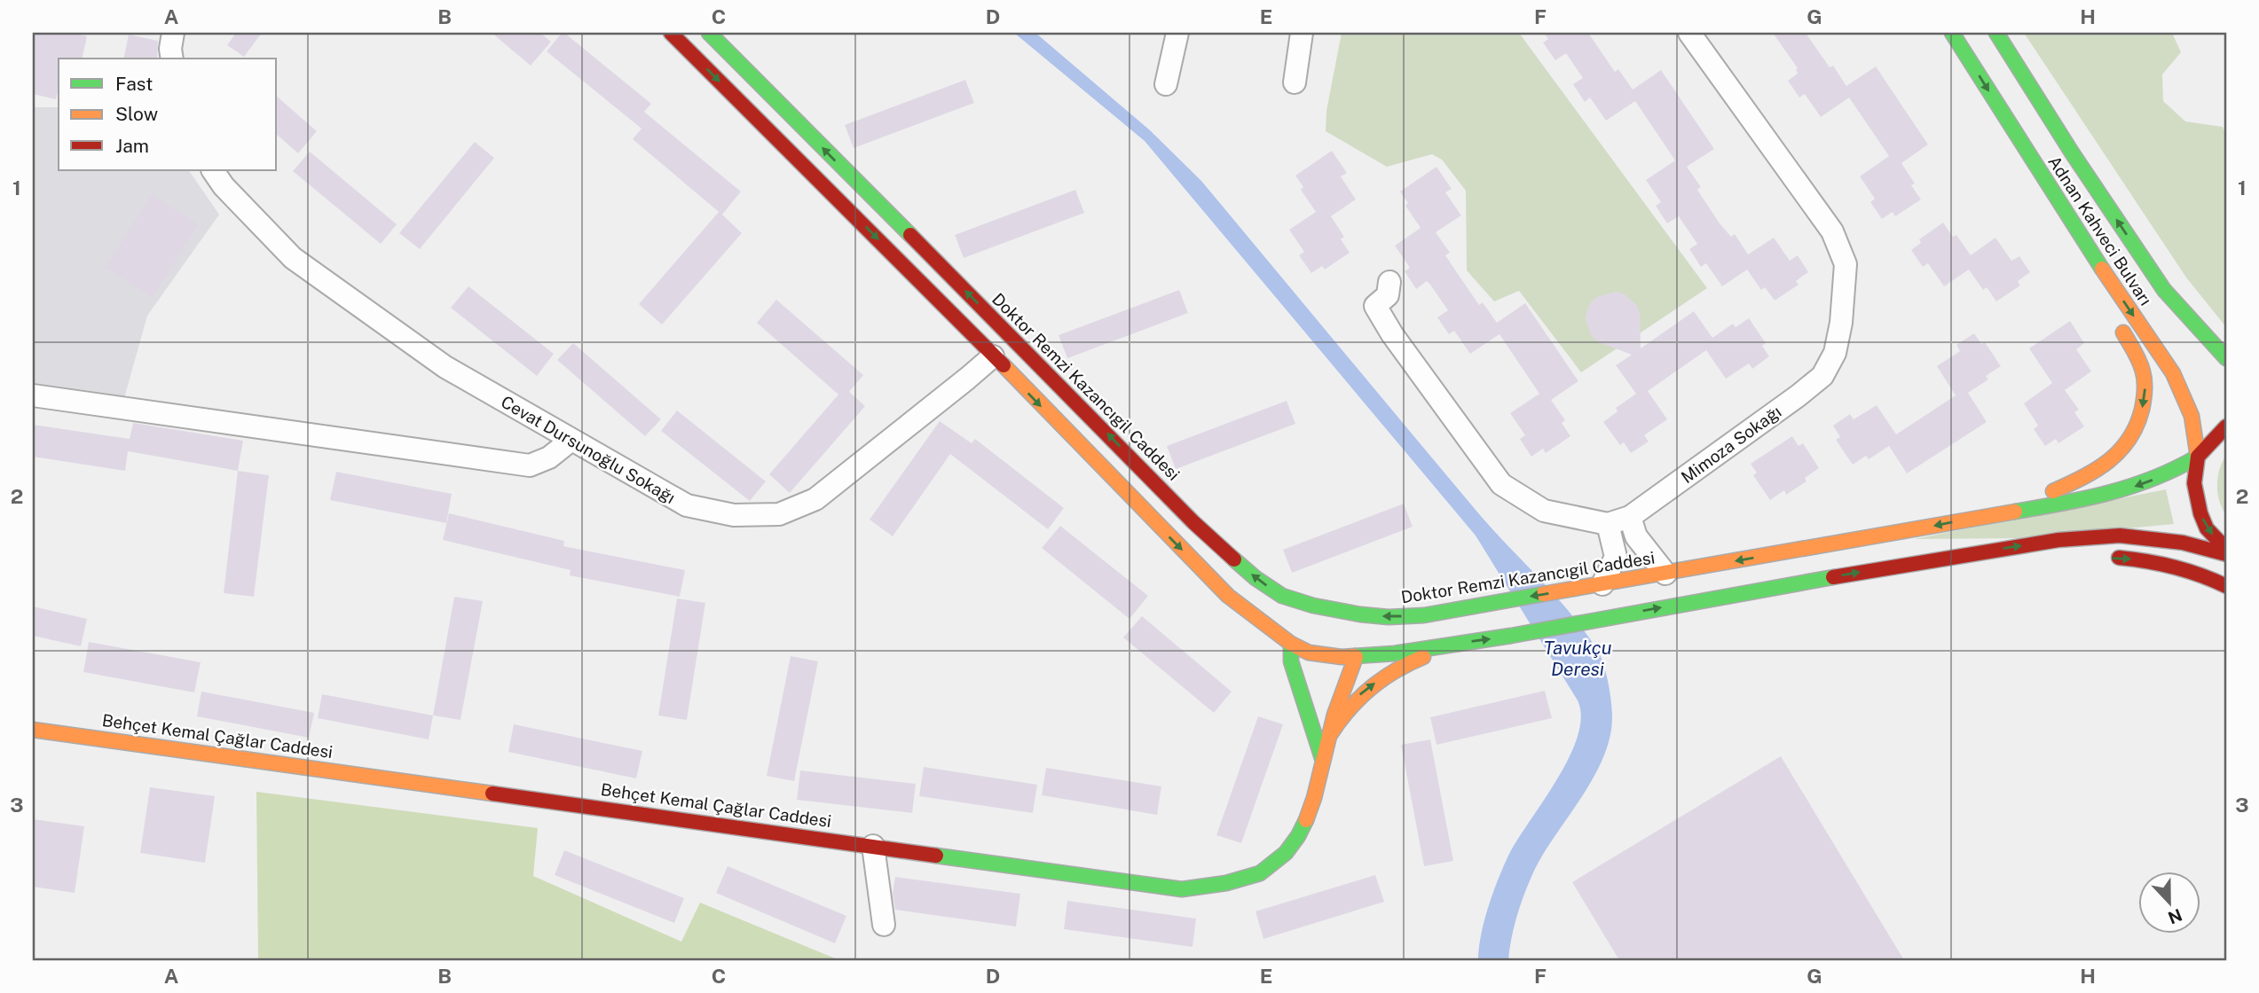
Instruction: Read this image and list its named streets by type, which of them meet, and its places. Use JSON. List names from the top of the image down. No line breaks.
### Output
{"streets":{"main road":["Adnan Kahveci Bulvarı","Doktor Remzi Kazancıgil Caddesi","Behçet Kemal Çağlar Caddesi"],"street":["Mimoza Sokağı","Cevat Dursunoğlu Sokağı"]},"crossings":[["Adnan Kahveci Bulvarı","Doktor Remzi Kazancıgil Caddesi"],["Doktor Remzi Kazancıgil Caddesi","Behçet Kemal Çağlar Caddesi"]],"water":["Tavukçu Deresi"],"legend":["Fast","Slow","Jam"],"north":"bottom","grid":{"columns":["A","B","C","D","E","F","G","H"],"rows":["1","2","3"]}}
